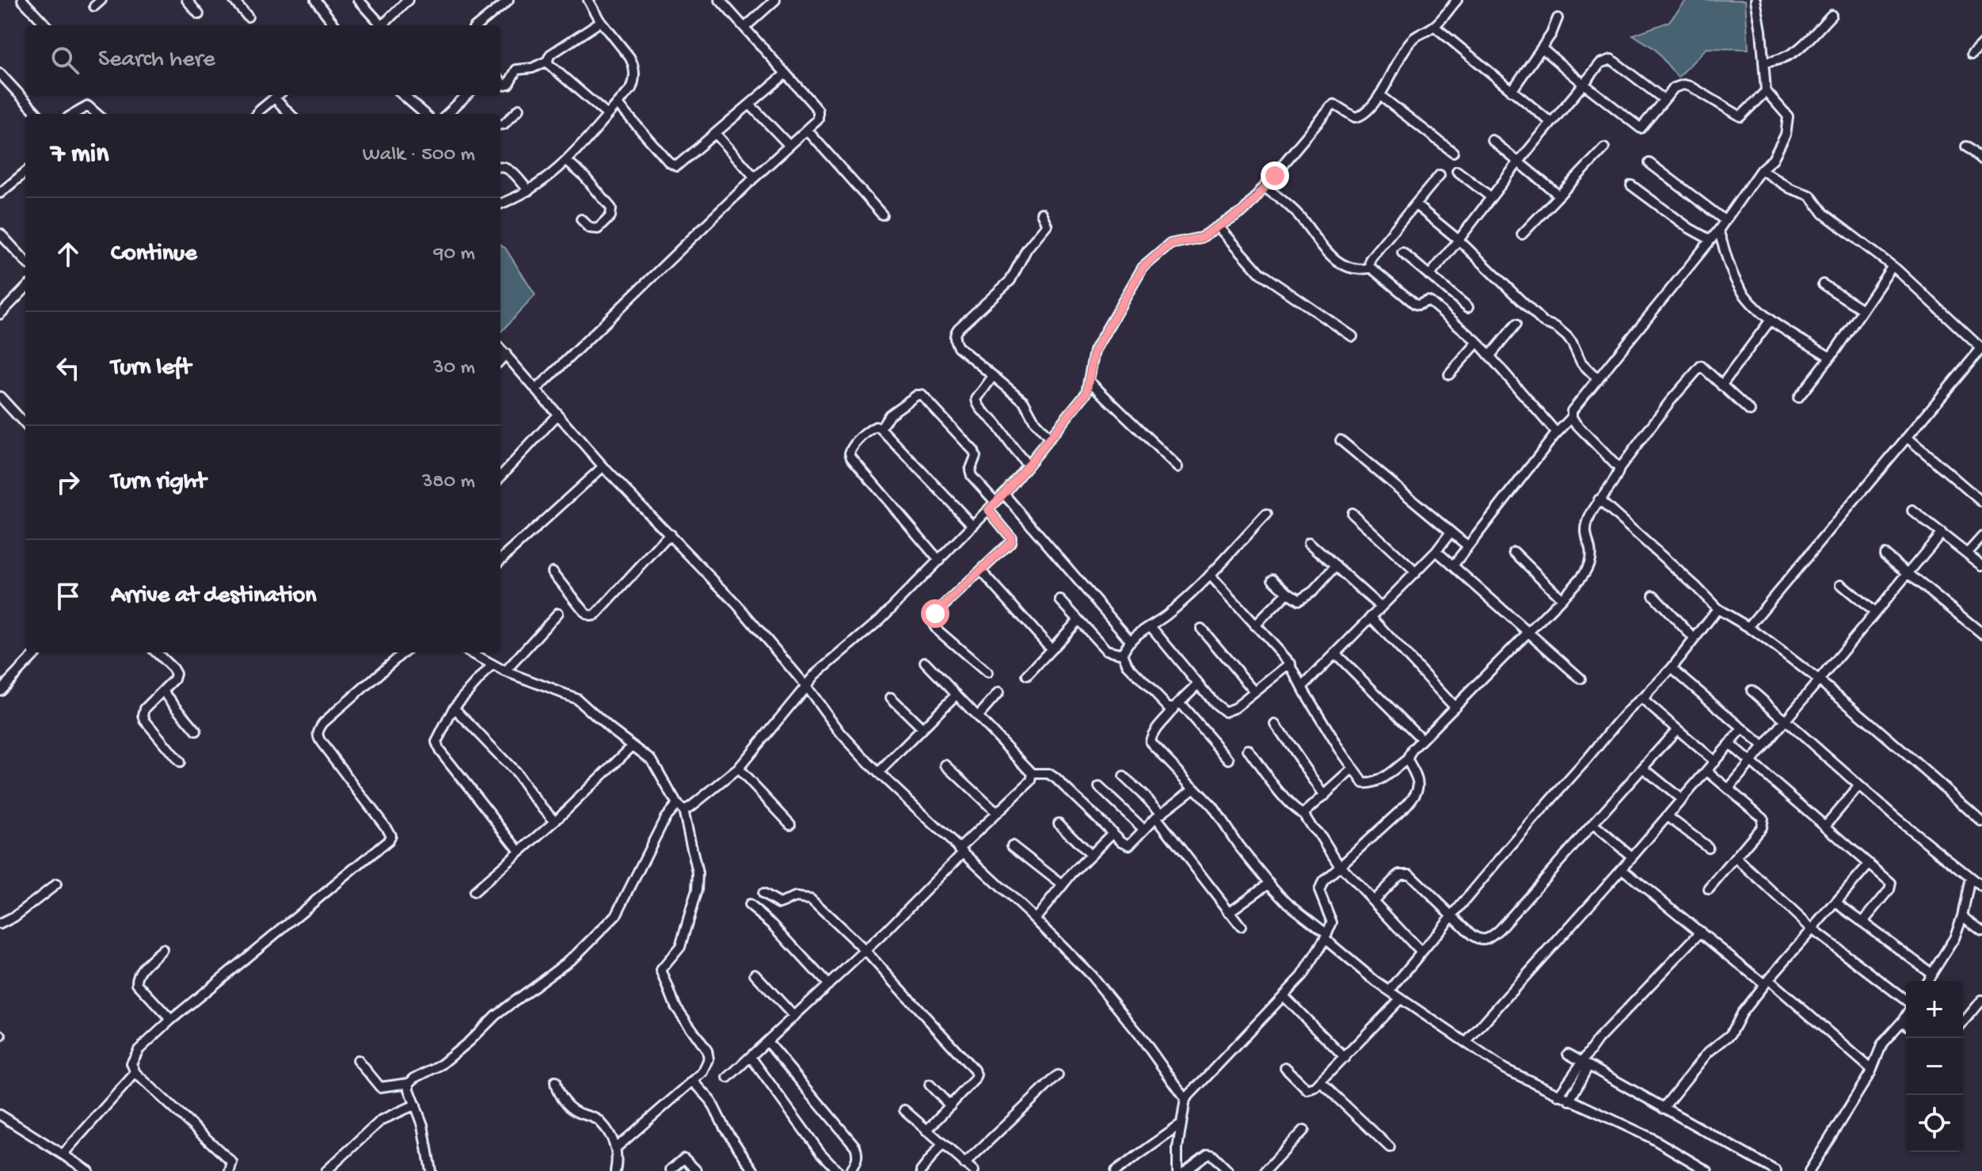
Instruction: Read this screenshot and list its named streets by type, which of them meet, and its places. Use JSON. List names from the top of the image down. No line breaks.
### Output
{"page":{"search":"Search here","heading":["7 min","Walk · 500 m"],"list":[["Continue","90 m"],["Turn left","30 m"],["Turn right","380 m"],"Arrive at destination"],"map_buttons":["+","−"]}}
